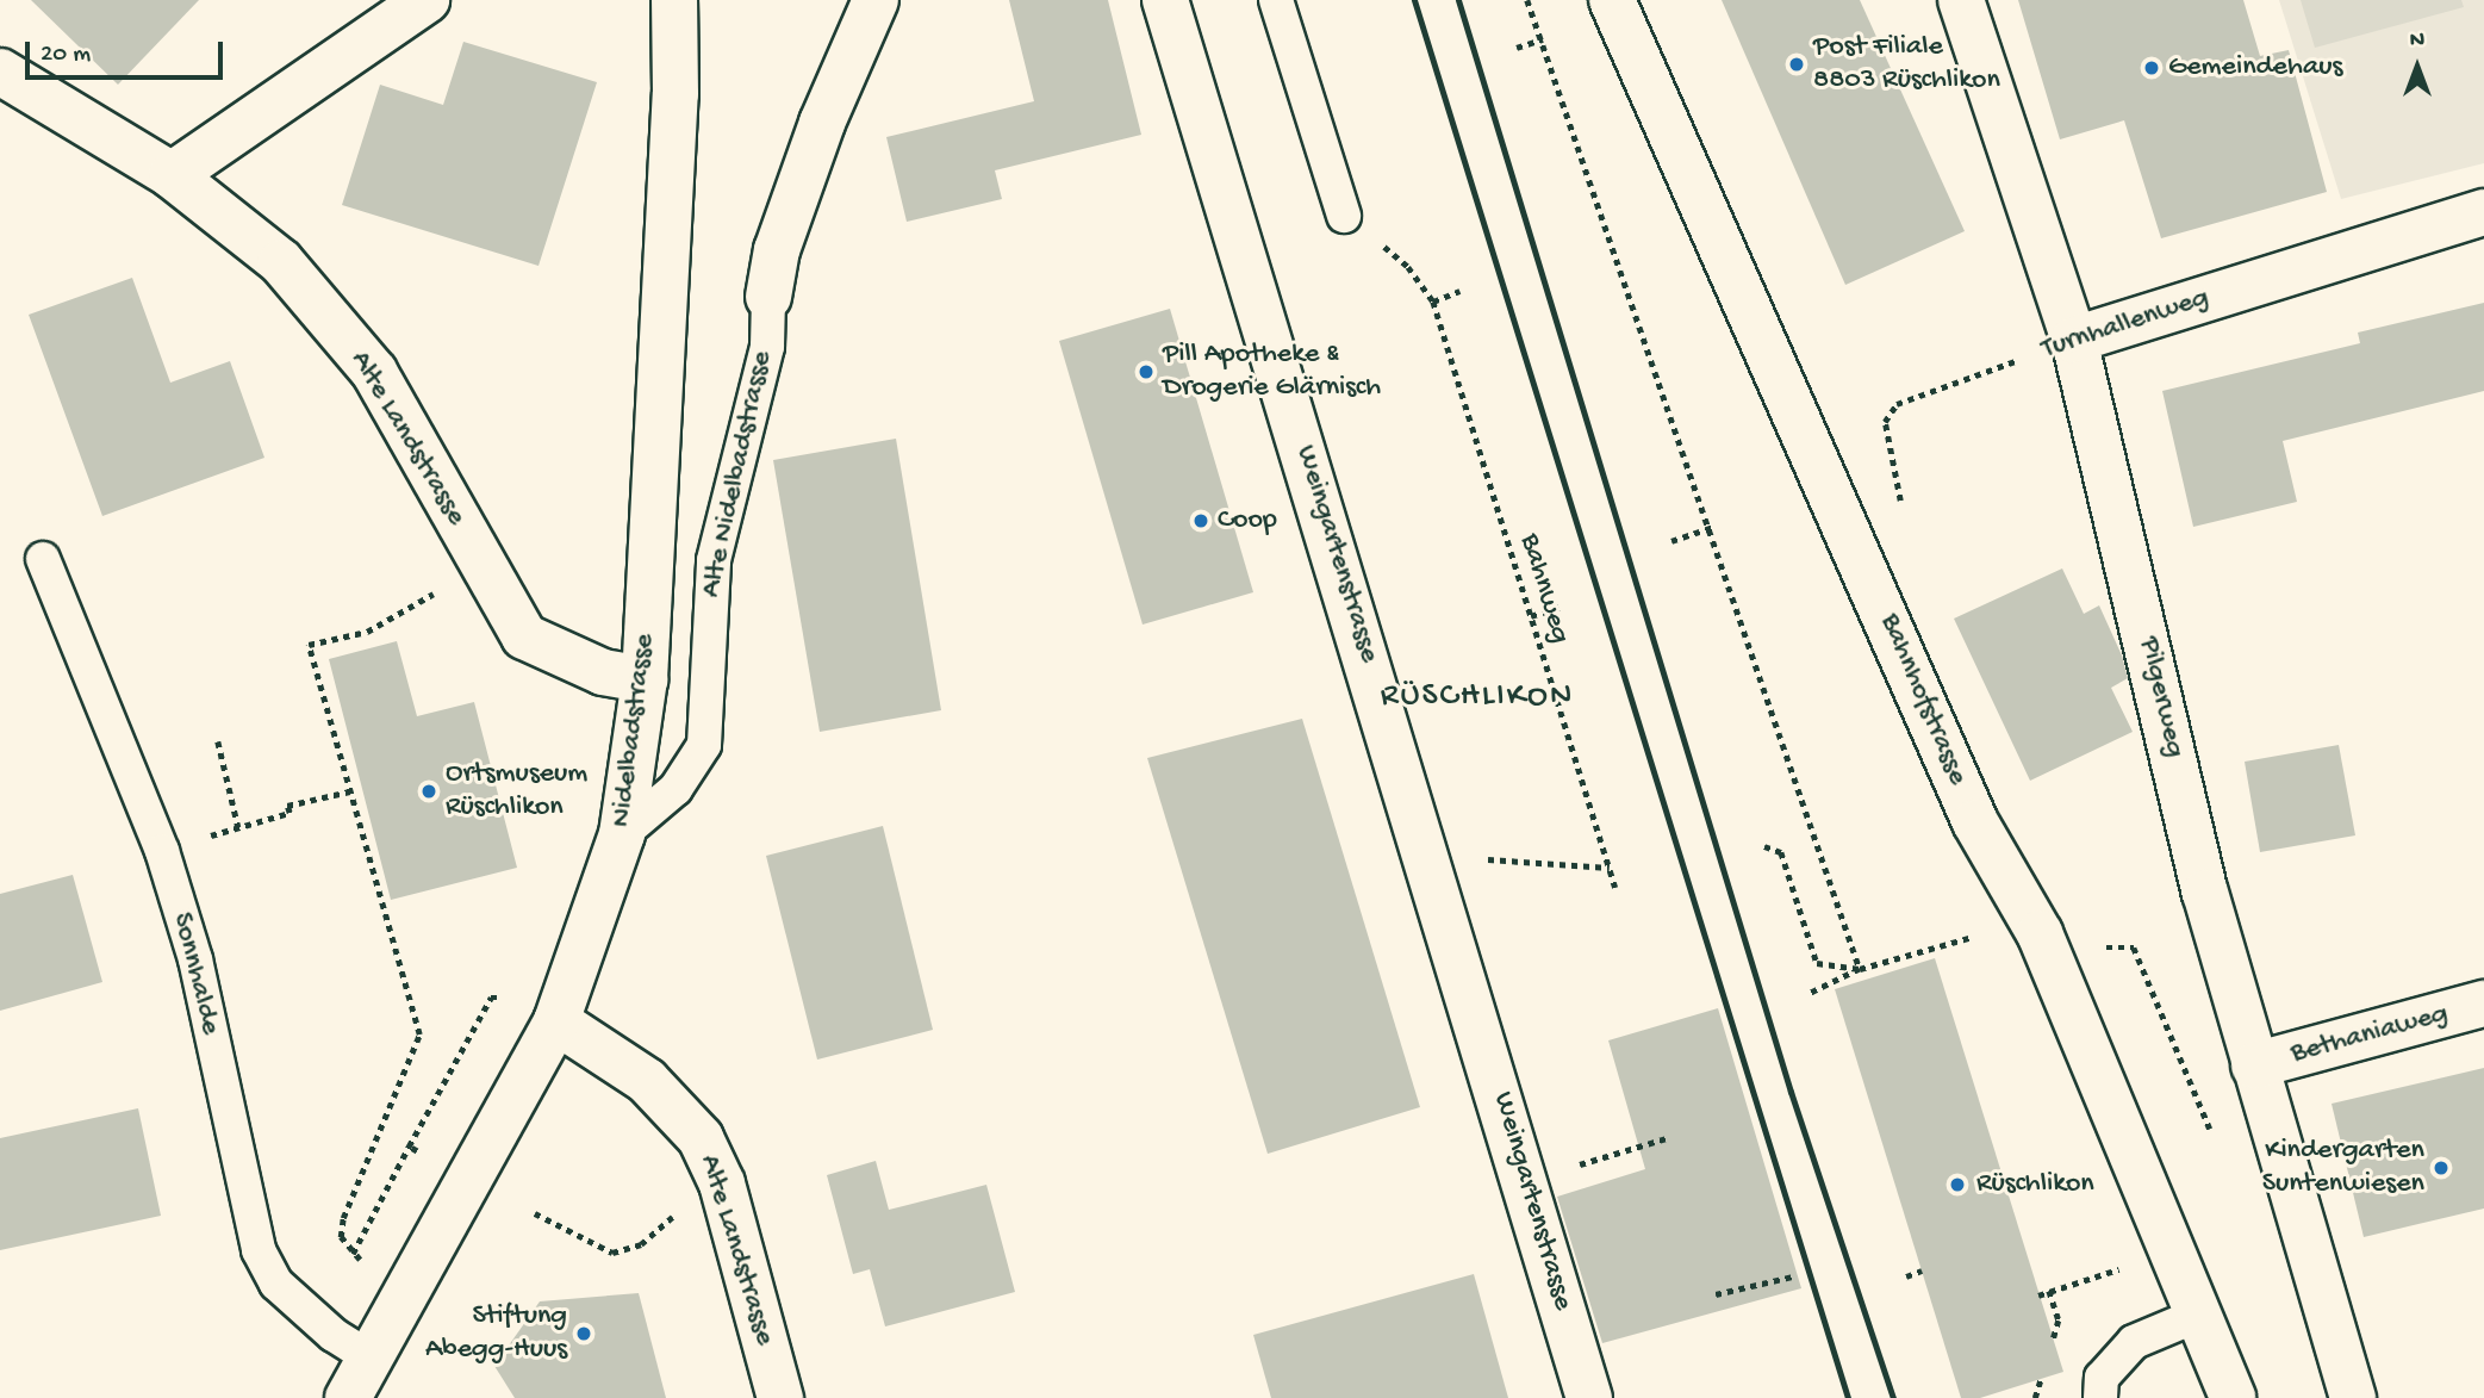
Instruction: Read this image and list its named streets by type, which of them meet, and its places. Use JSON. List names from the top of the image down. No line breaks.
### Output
{"streets":{"street":["Turnhallenweg","Alte Landstrasse","Alte Nidelbadstrasse","Weingartenstrasse","Pilgerweg","Bahnhofstrasse","Nidelbadstrasse","Bethaniaweg"],"lane":["Sonnhalde"],"path":["Bahnweg"]},"crossings":[["Turnhallenweg","Pilgerweg"],["Alte Landstrasse","Nidelbadstrasse"],["Alte Nidelbadstrasse","Nidelbadstrasse"],["Pilgerweg","Bethaniaweg"],["Nidelbadstrasse","Sonnhalde"]],"districts":["RÜSCHLIKON"],"places":["Post Filiale 8803 Rüschlikon","Gemeindehaus","Pill Apotheke & Drogerie Glärnisch","Coop","Ortsmuseum Rüschlikon","Kindergarten Suntenwiesen","Rüschlikon","Stiftung Abegg-Huus"],"scale_bar":"20 m","north":"top"}
